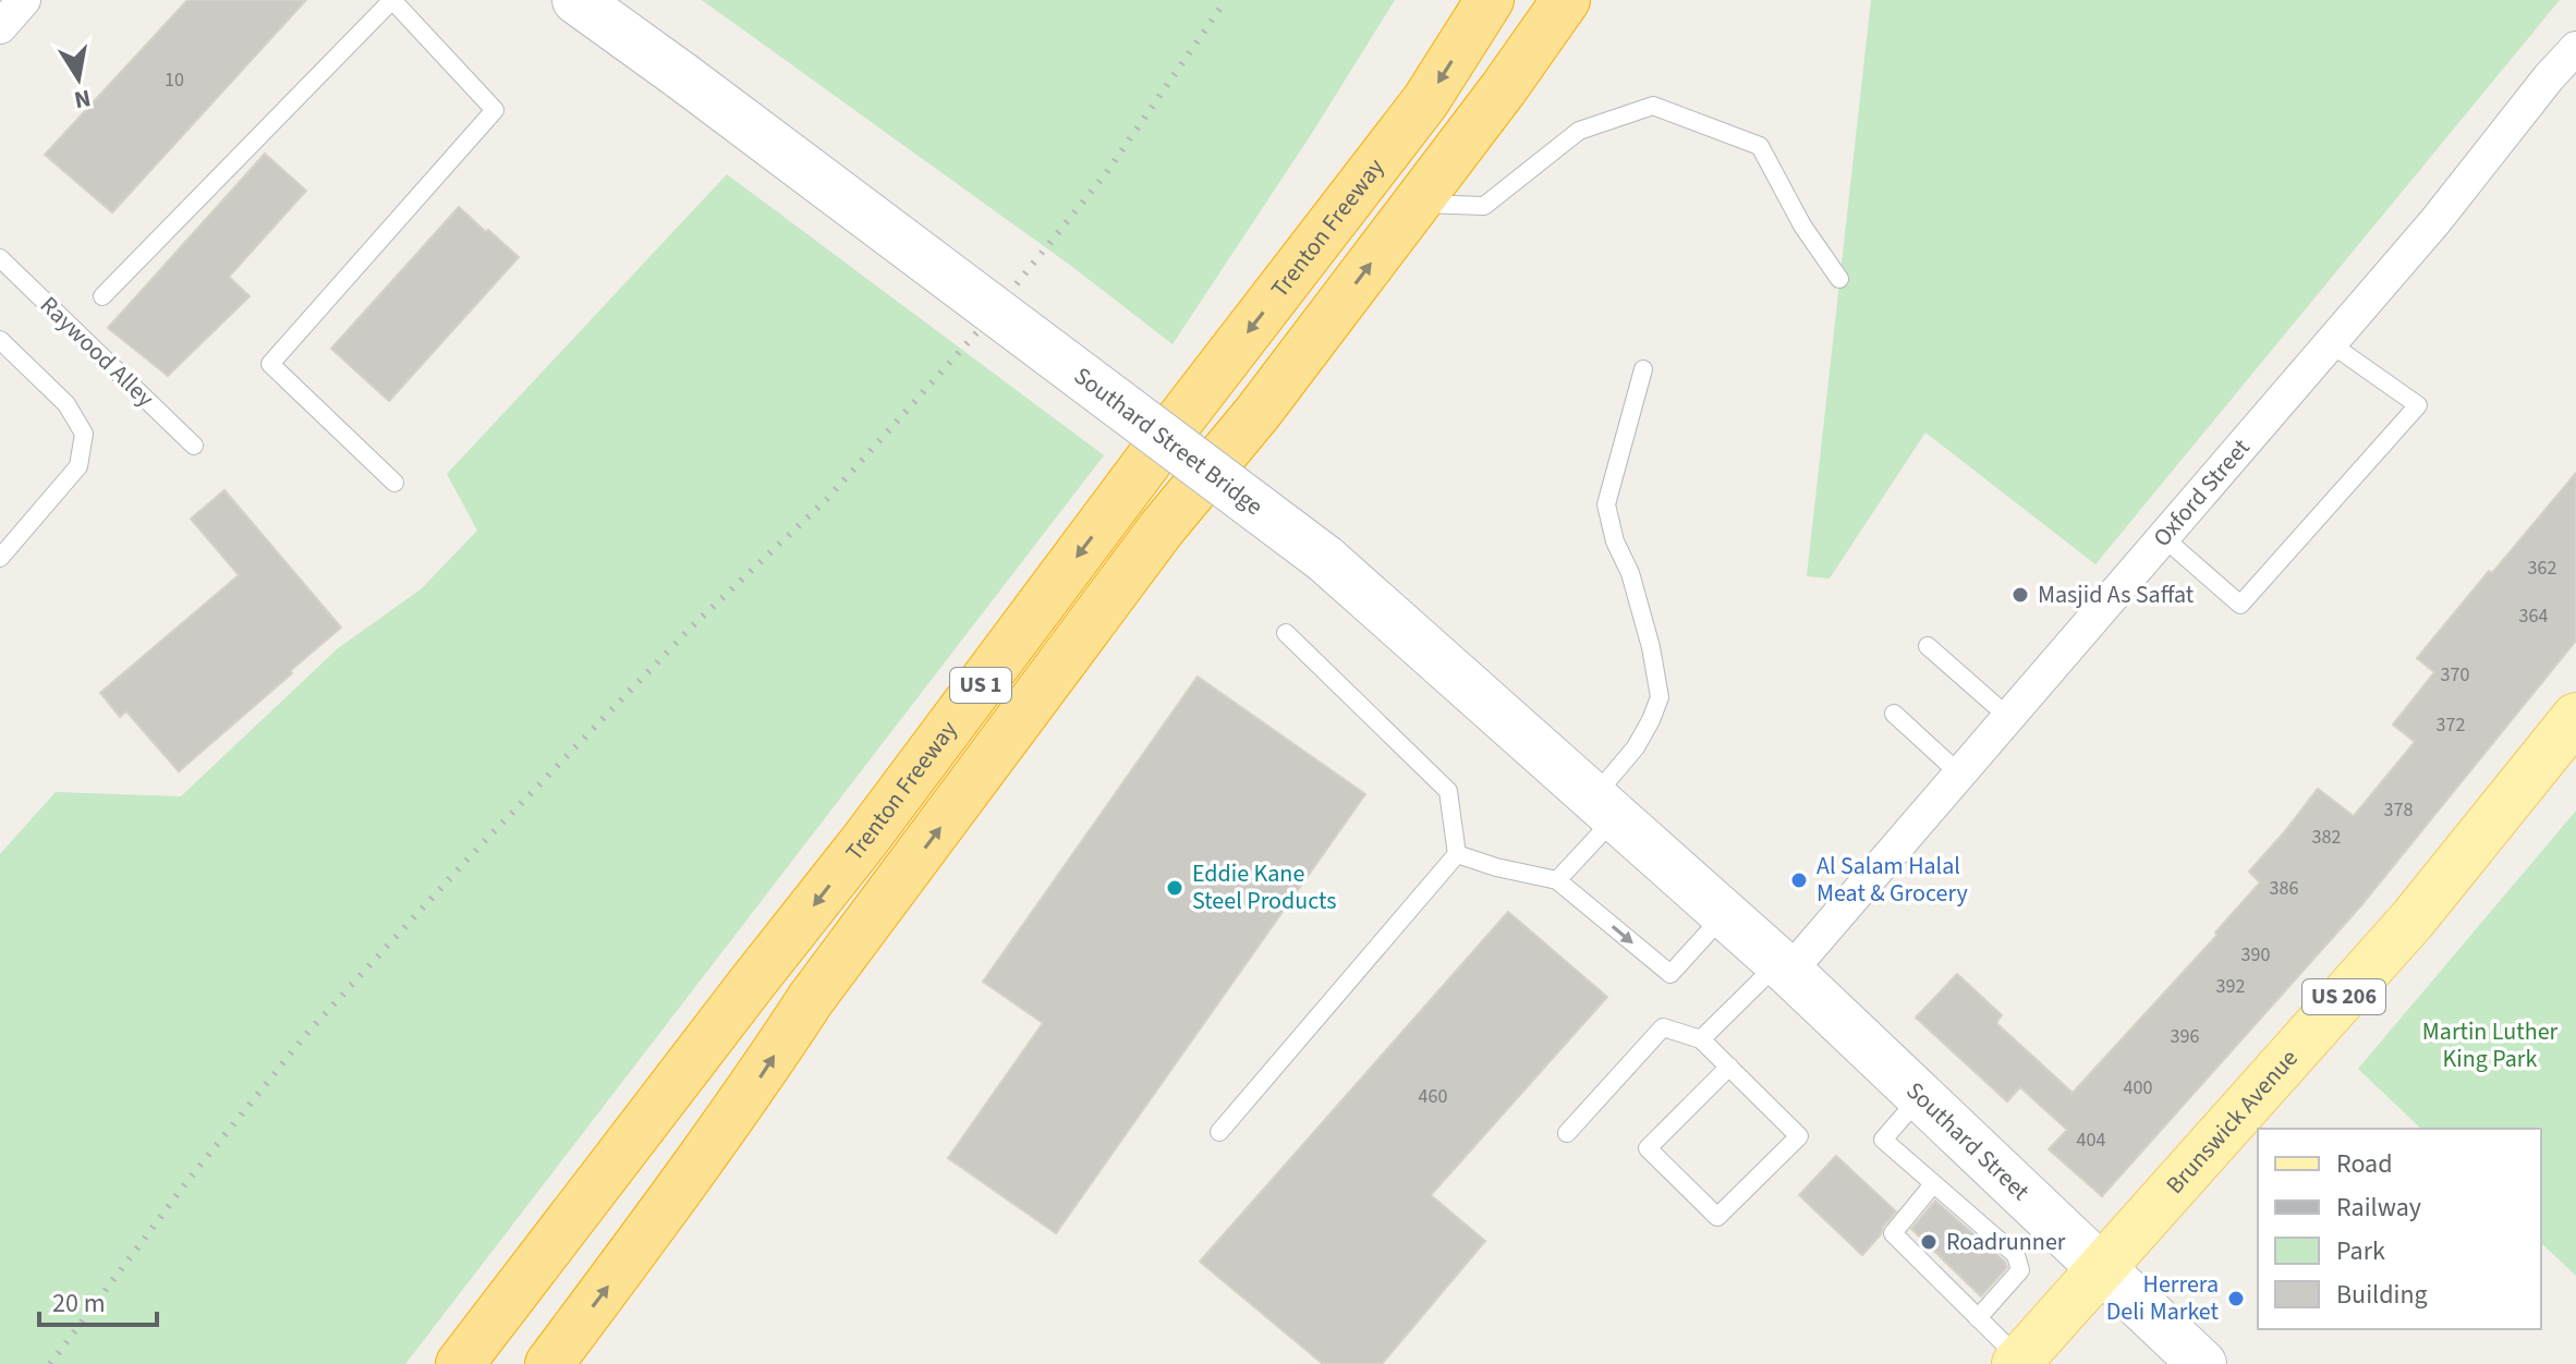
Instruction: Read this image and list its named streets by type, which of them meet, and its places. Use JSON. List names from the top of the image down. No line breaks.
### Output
{"streets":{"highway":["Trenton Freeway","US 1"],"main road":["US 206","Brunswick Avenue"],"street":["Southard Street Bridge","Oxford Street","Southard Street"],"lane":["Raywood Alley"]},"crossings":[["Southard Street Bridge","Southard Street"],["Oxford Street","Southard Street"],["Brunswick Avenue","Southard Street"]],"parks":["Martin Luther King Park"],"places":["Masjid As Saffat","Al Salam Halal Meat & Grocery","Eddie Kane Steel Products","Roadrunner","Herrera Deli Market"],"house_numbers":["10","362","364","370","372","378","382","386","390","392","396","400","460","404"],"legend":["Road","Railway","Park","Building"],"scale_bar":"20 m","north":"bottom"}
